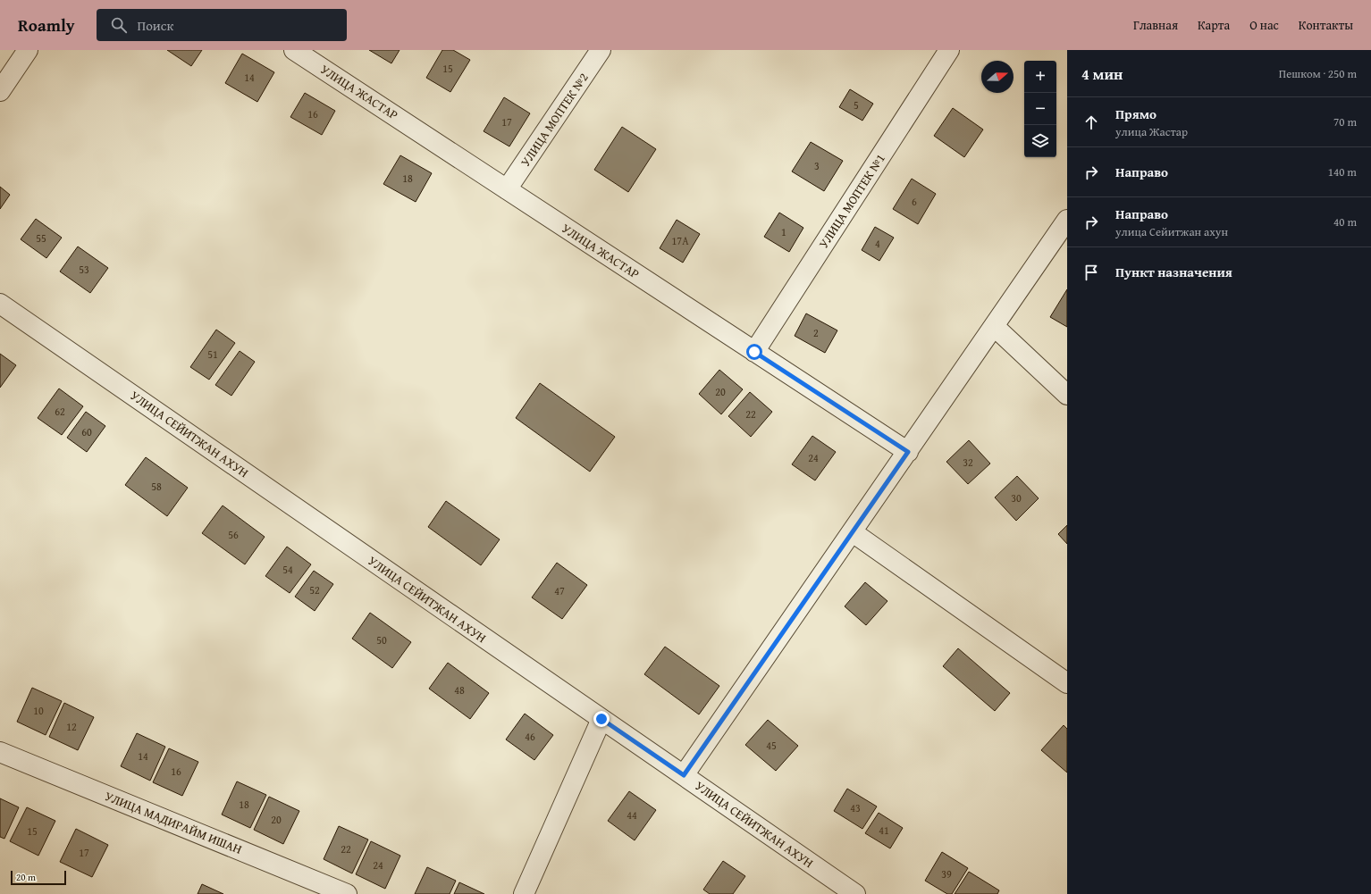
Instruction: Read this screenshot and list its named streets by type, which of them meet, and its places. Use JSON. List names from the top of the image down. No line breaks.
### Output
{"streets":{"street":["УЛИЦА ЖАСТАР","УЛИЦА МОПТЕК №2","УЛИЦА МОПТЕК №1","УЛИЦА СЕЙИТЖАН АХУН","УЛИЦА МАДИРАЙМ ИШАН"]},"crossings":[["УЛИЦА ЖАСТАР","УЛИЦА МОПТЕК №2"],["УЛИЦА ЖАСТАР","УЛИЦА МОПТЕК №1"]],"house_numbers":["15","14","5","16","17","3","18","6","1","55","17А","4","53","2","51","20","62","22","60","24","32","58","30","56","54","52","47","50","48","10","12","46","45","14","16","18","43","44","20","41","15","22","17","24","39"],"scale_bar":"20 m","north":"right","page":{"header":"Roamly","search":"Поиск","nav":["Главная","Карта","О нас","Контакты"],"heading":["4 мин","Пешком · 250 m"],"map_buttons":["+","−"],"list":[["Прямо","улица Жастар","70 m"],["Направо","140 m"],["Направо","улица Сейитжан ахун","40 m"],"Пункт назначения"],"scale":"20 m"}}
